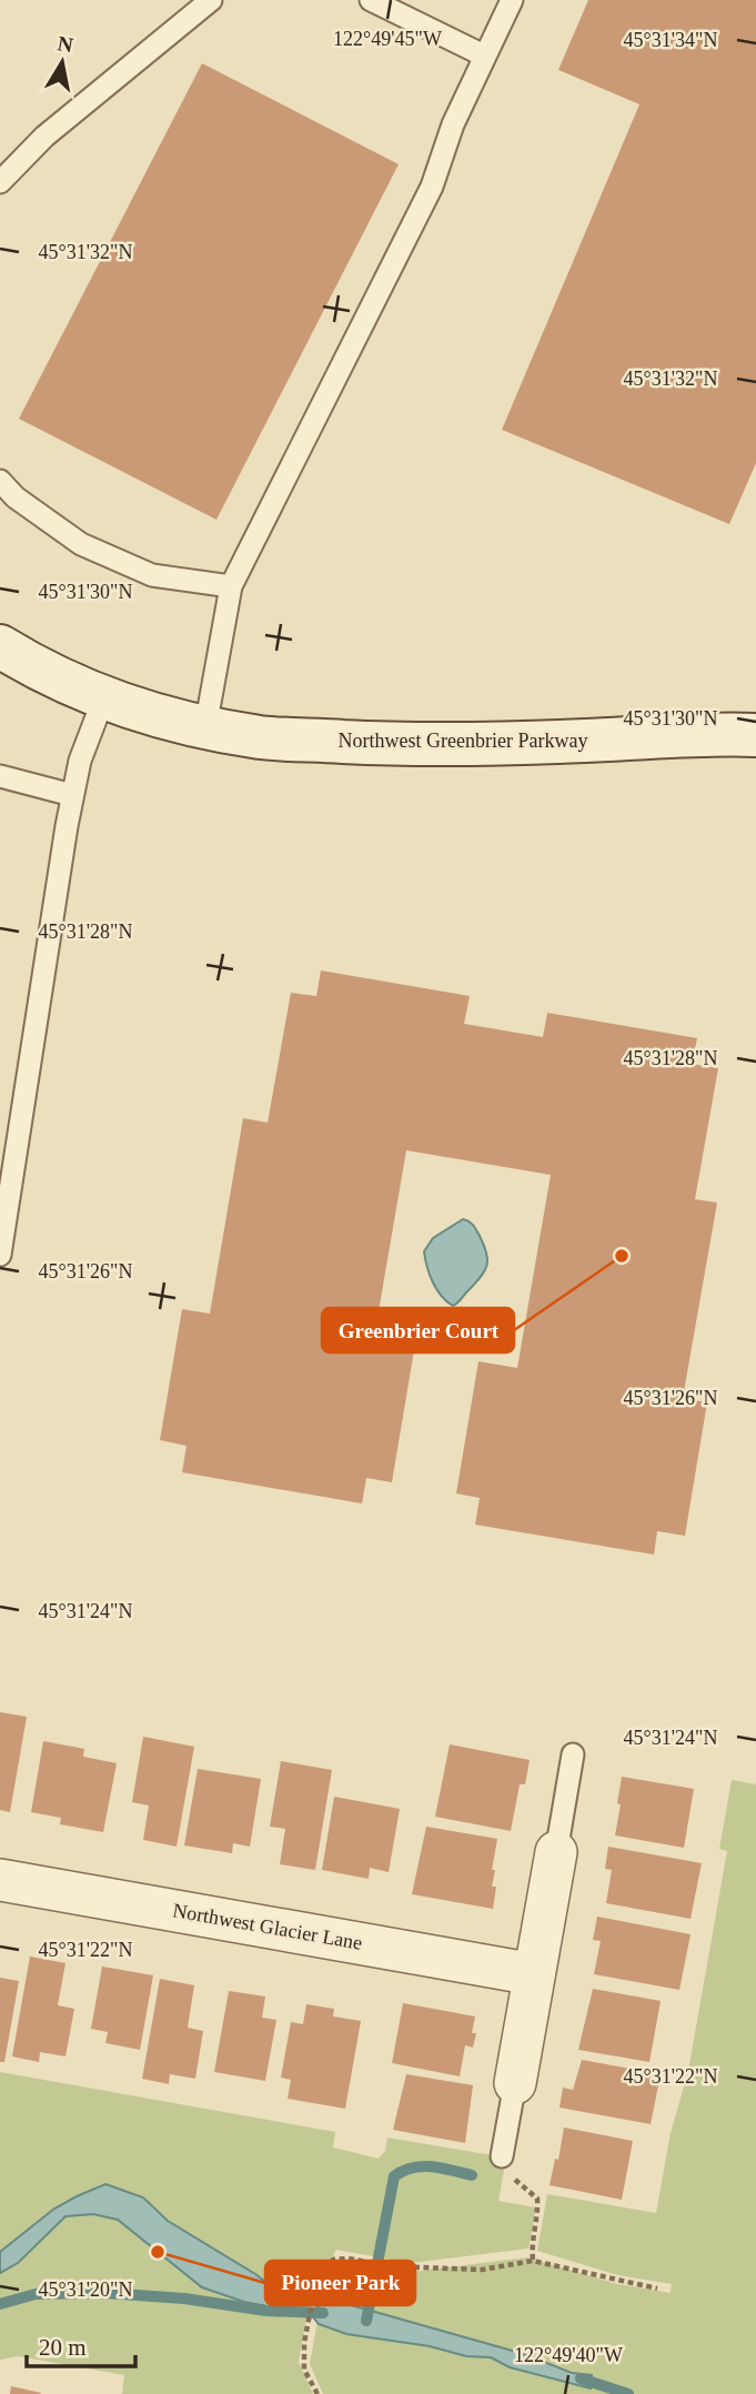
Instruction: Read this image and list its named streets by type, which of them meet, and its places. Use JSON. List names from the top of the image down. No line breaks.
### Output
{"streets":{"street":["Northwest Greenbrier Parkway","Northwest Glacier Lane"]},"places":["Greenbrier Court","Pioneer Park"],"scale_bar":"20 m","north":"top","coordinates":["122°49'45\"W","45°31'34\"N","45°31'32\"N","45°31'30\"N","45°31'28\"N","45°31'26\"N","45°31'24\"N","45°31'22\"N","45°31'20\"N","122°49'40\"W"]}
